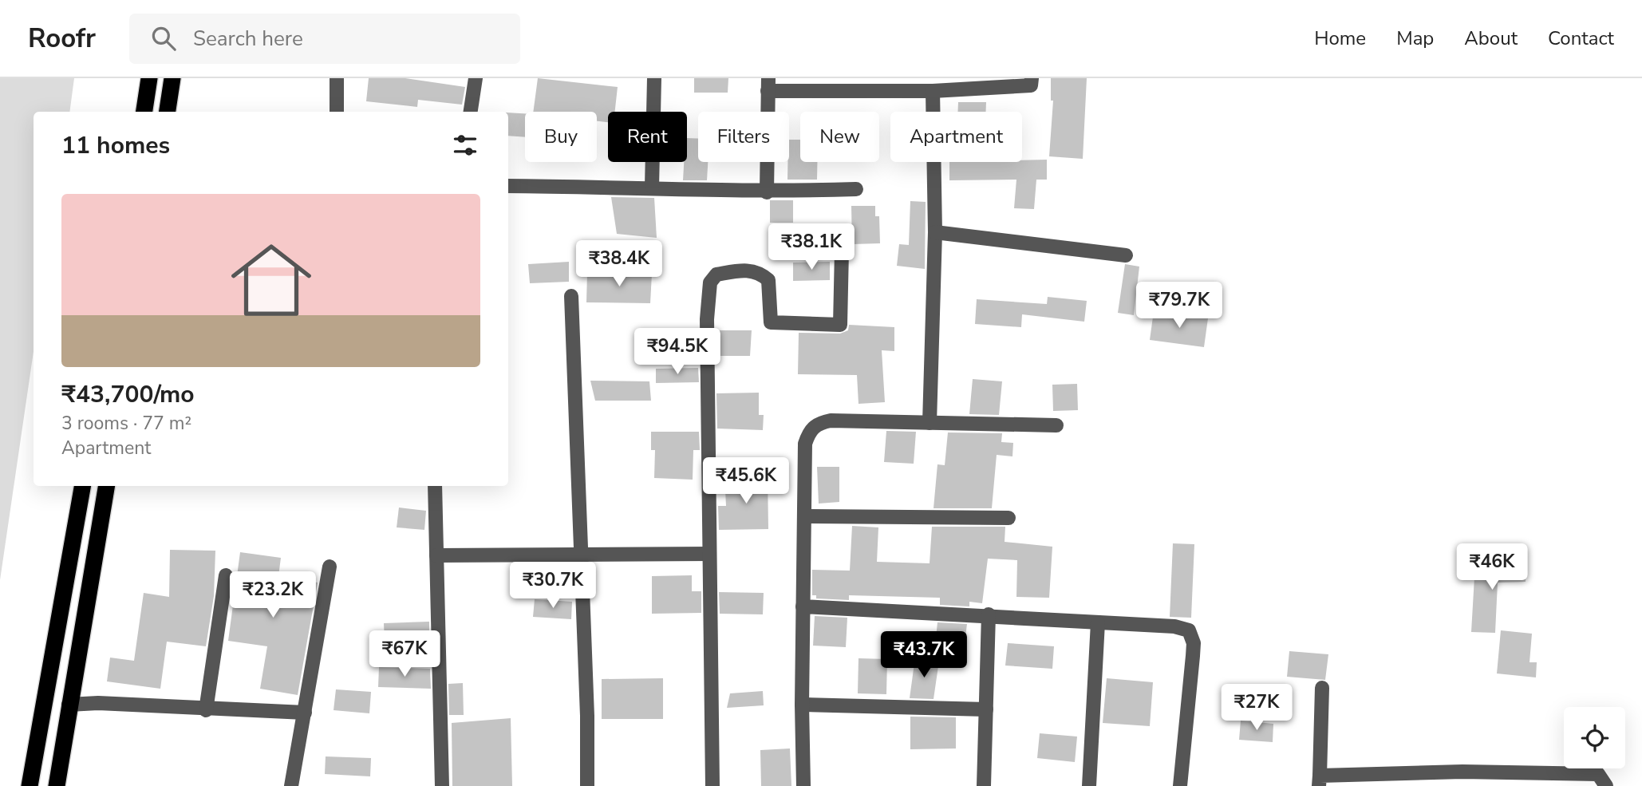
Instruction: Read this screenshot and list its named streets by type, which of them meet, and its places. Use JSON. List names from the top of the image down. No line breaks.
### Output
{"page":{"header":"Roofr","search":"Search here","nav":["Home","Map","About","Contact"],"chip":["Buy","Rent","Filters","New","Apartment"],"heading":"11 homes","list":[{"name":"₹43,700/mo","note":"3 rooms · 77 m² · Apartment"}],"price":["₹38.1K","₹38.4K","₹79.7K","₹94.5K","₹45.6K","₹46K","₹30.7K","₹23.2K","₹67K","₹43.7K","₹27K"]}}
